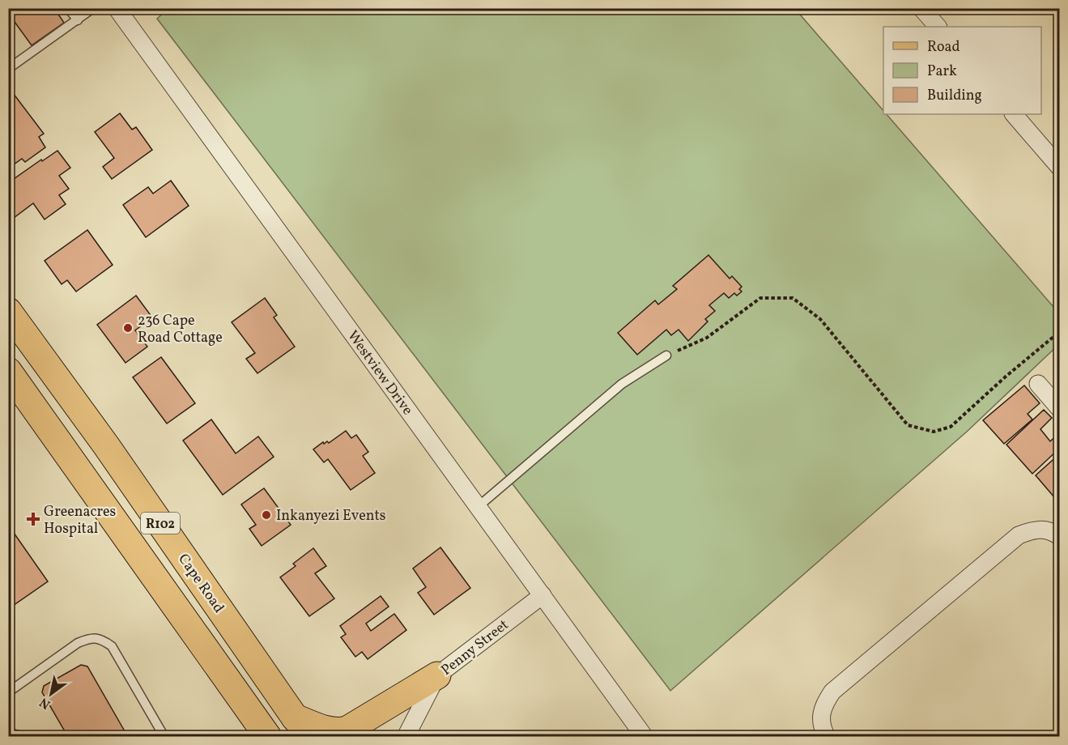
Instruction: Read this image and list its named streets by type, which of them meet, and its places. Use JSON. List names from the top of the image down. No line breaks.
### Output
{"streets":{"main road":["R102","Cape Road"],"street":["Westview Drive","Penny Street"]},"crossings":[["Westview Drive","Penny Street"]],"places":{"other":["236 Cape Road Cottage","Inkanyezi Events"],"health":["Greenacres Hospital"]},"legend":["Road","Park","Building"],"north":"bottom left"}
